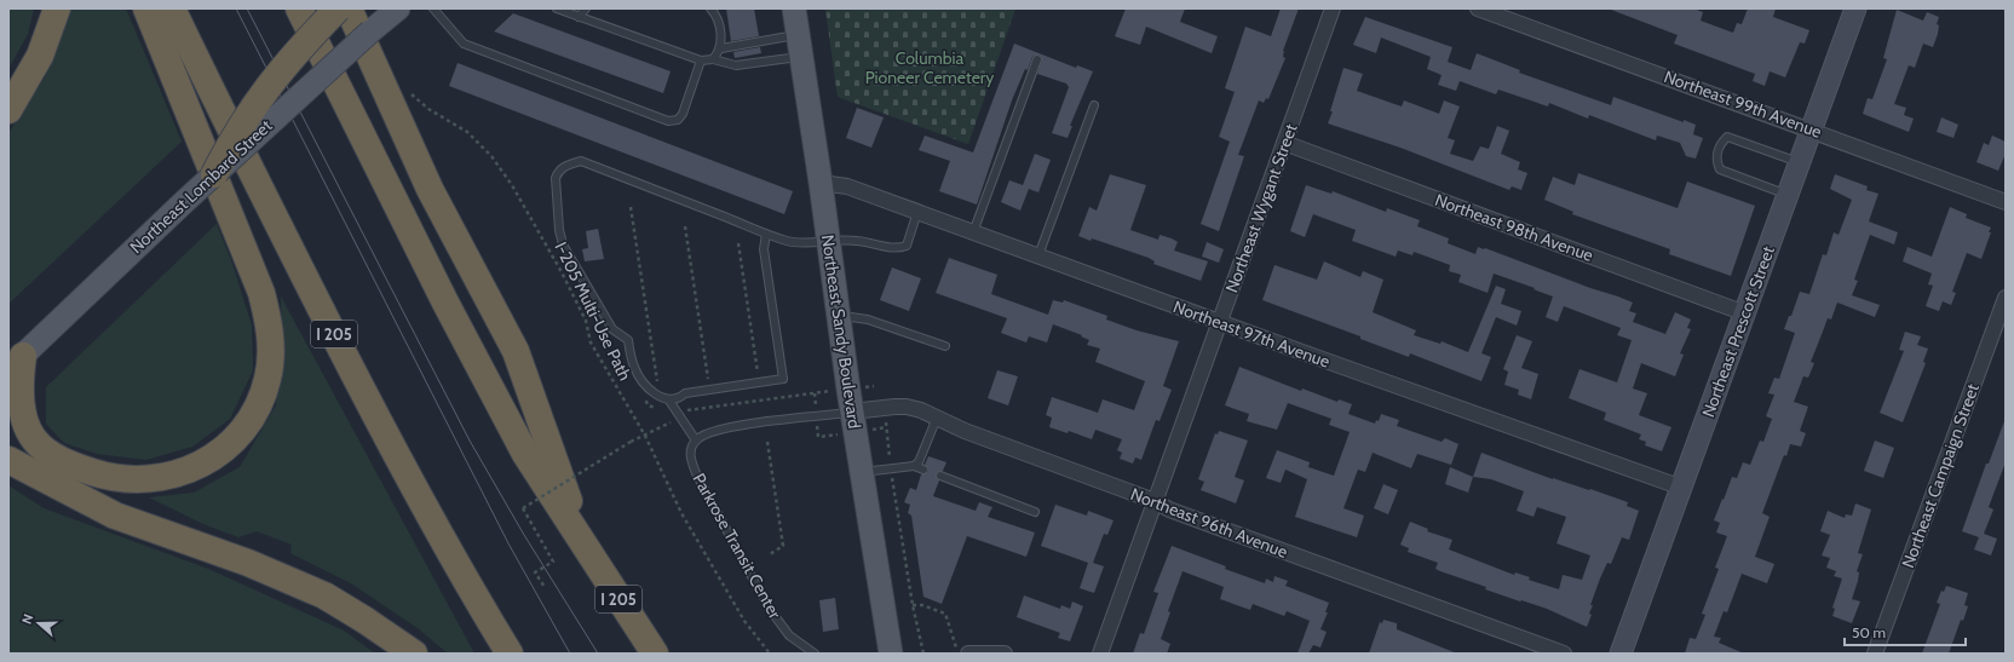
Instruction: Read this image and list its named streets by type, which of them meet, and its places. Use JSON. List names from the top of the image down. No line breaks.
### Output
{"streets":{"highway":["I 205"],"main road":["Northeast Lombard Street","Northeast Sandy Boulevard"],"street":["Northeast 99th Avenue","Northeast Wygant Street","Northeast 98th Avenue","Northeast Prescott Street","Northeast 97th Avenue","Northeast Campaign Street","Northeast 96th Avenue"],"lane":["Parkrose Transit Center"],"path":["I-205 Multi-Use Path"]},"crossings":[["Northeast 99th Avenue","Northeast Prescott Street"],["Northeast Wygant Street","Northeast 98th Avenue"],["Northeast Wygant Street","Northeast 97th Avenue"],["Northeast Wygant Street","Northeast 96th Avenue"],["Northeast 98th Avenue","Northeast Prescott Street"],["Northeast Sandy Boulevard","Northeast 97th Avenue"],["Northeast Sandy Boulevard","Northeast 96th Avenue"],["Northeast Prescott Street","Northeast 97th Avenue"]],"parks":["Columbia Pioneer Cemetery"],"scale_bar":"50 m","north":"left"}
